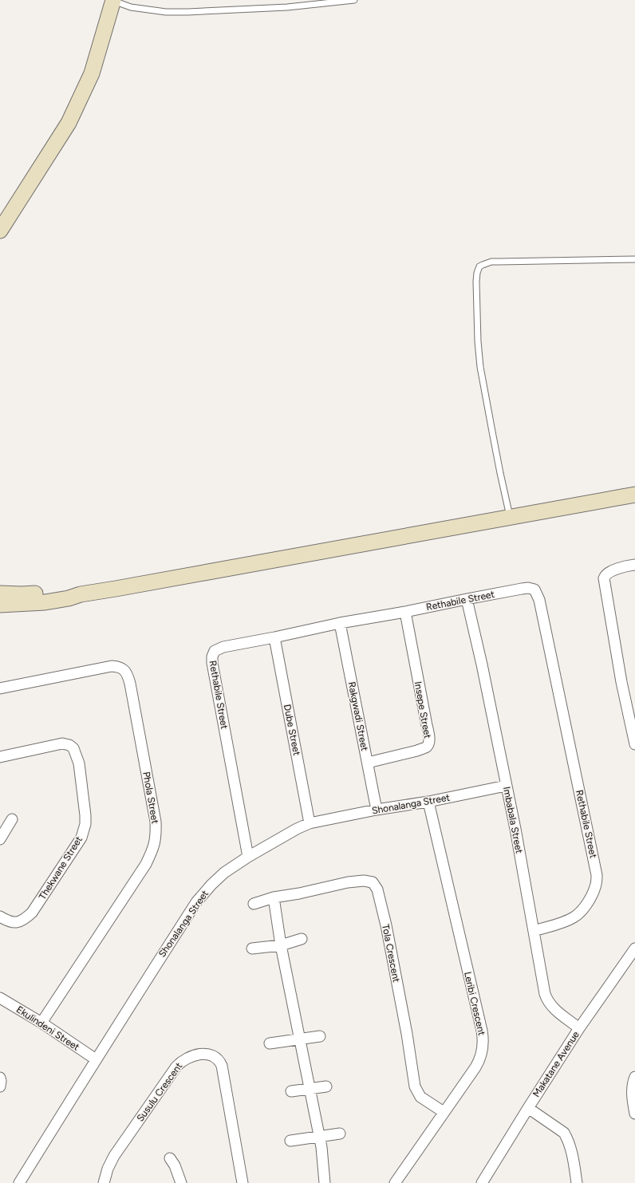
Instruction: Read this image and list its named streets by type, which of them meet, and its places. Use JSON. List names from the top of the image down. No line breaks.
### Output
{"streets":{"street":["Rethabile Street","Insepe Street","Rakgwadi Street","Dube Street","Phola Street","Shonalanga Street","Imbabala Street","Thekwane Street","Tola Crescent","Leribi Crescent","Ekulindeni Street","Makatane Avenue","Susulu Crescent"]},"crossings":[["Rethabile Street","Insepe Street"],["Rethabile Street","Rakgwadi Street"],["Rethabile Street","Dube Street"],["Rethabile Street","Shonalanga Street"],["Rethabile Street","Imbabala Street"],["Insepe Street","Rakgwadi Street"],["Rakgwadi Street","Shonalanga Street"],["Dube Street","Shonalanga Street"],["Phola Street","Ekulindeni Street"],["Shonalanga Street","Imbabala Street"],["Shonalanga Street","Leribi Crescent"],["Shonalanga Street","Ekulindeni Street"],["Imbabala Street","Makatane Avenue"],["Tola Crescent","Leribi Crescent"]]}
